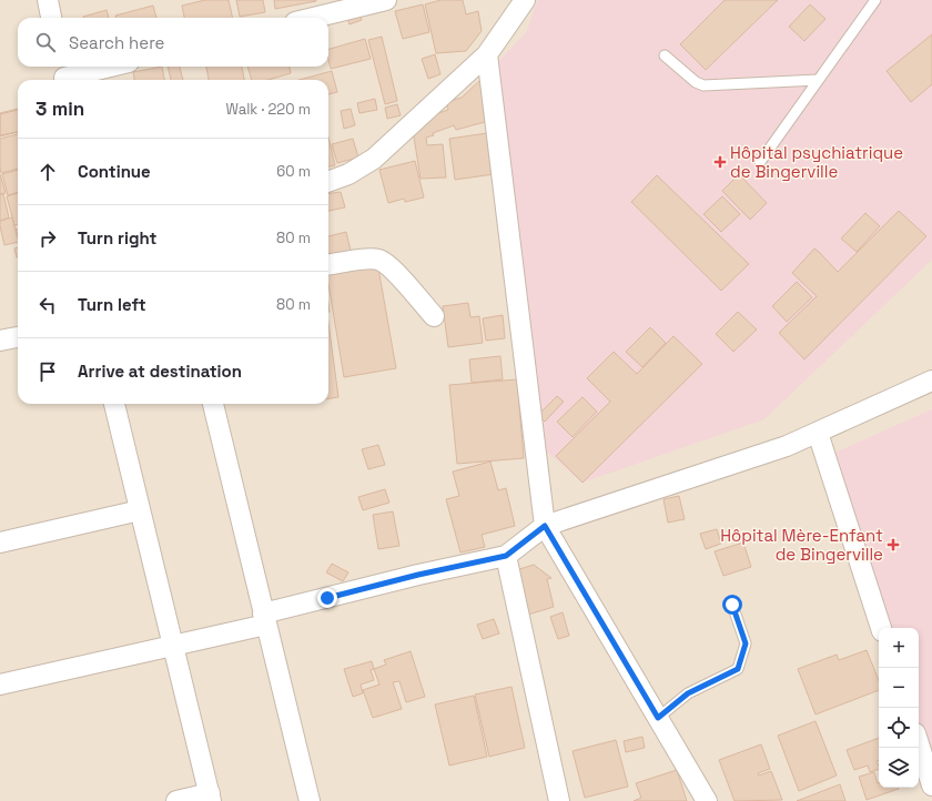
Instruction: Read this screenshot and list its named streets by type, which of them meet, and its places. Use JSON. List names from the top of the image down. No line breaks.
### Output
{"places":{"health":["Hôpital psychiatrique de Bingerville","Hôpital Mère-Enfant de Bingerville"]},"page":{"search":"Search here","heading":["3 min","Walk · 220 m"],"list":[["Continue","60 m"],["Turn right","80 m"],["Turn left","80 m"],"Arrive at destination"],"map_buttons":["+","−"]}}
